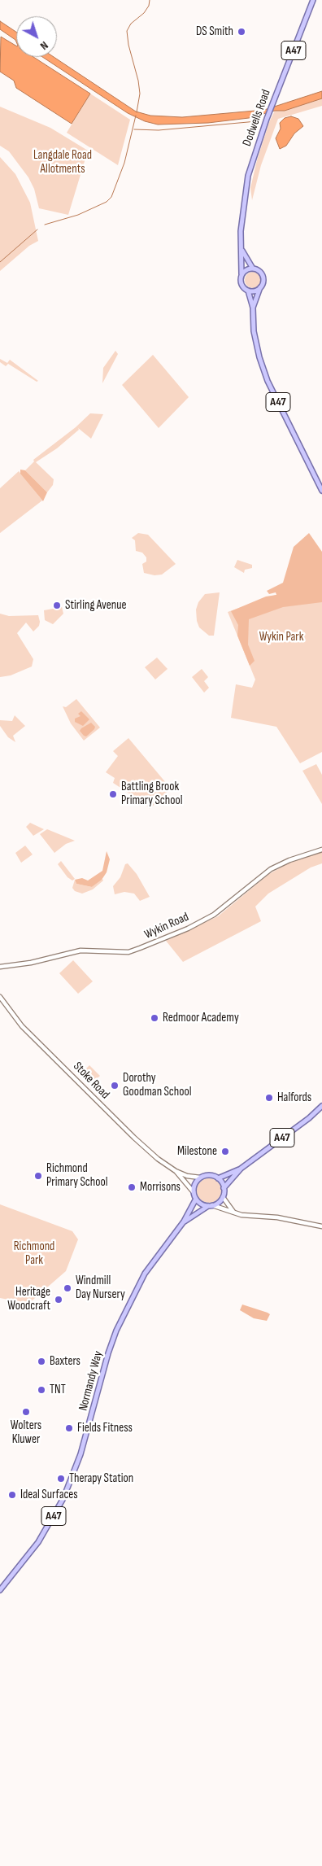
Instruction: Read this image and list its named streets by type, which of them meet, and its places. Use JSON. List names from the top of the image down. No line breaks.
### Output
{"streets":{"main road":["A47","Dodwells Road","Normandy Way"],"street":["Wykin Road","Stoke Road"]},"crossings":[["A47","Dodwells Road"],["A47","Stoke Road"],["A47","Normandy Way"],["Stoke Road","Normandy Way"]],"parks":["Langdale Road Allotments","Wykin Park","Richmond Park"],"places":["DS Smith","Stirling Avenue","Battling Brook Primary School","Redmoor Academy","Dorothy Goodman School","Halfords","Milestone","Richmond Primary School","Morrisons","Windmill Day Nursery","Heritage Woodcraft","Baxters","TNT","Wolters Kluwer","Fields Fitness","Therapy Station","Ideal Surfaces"],"north":"bottom right"}
